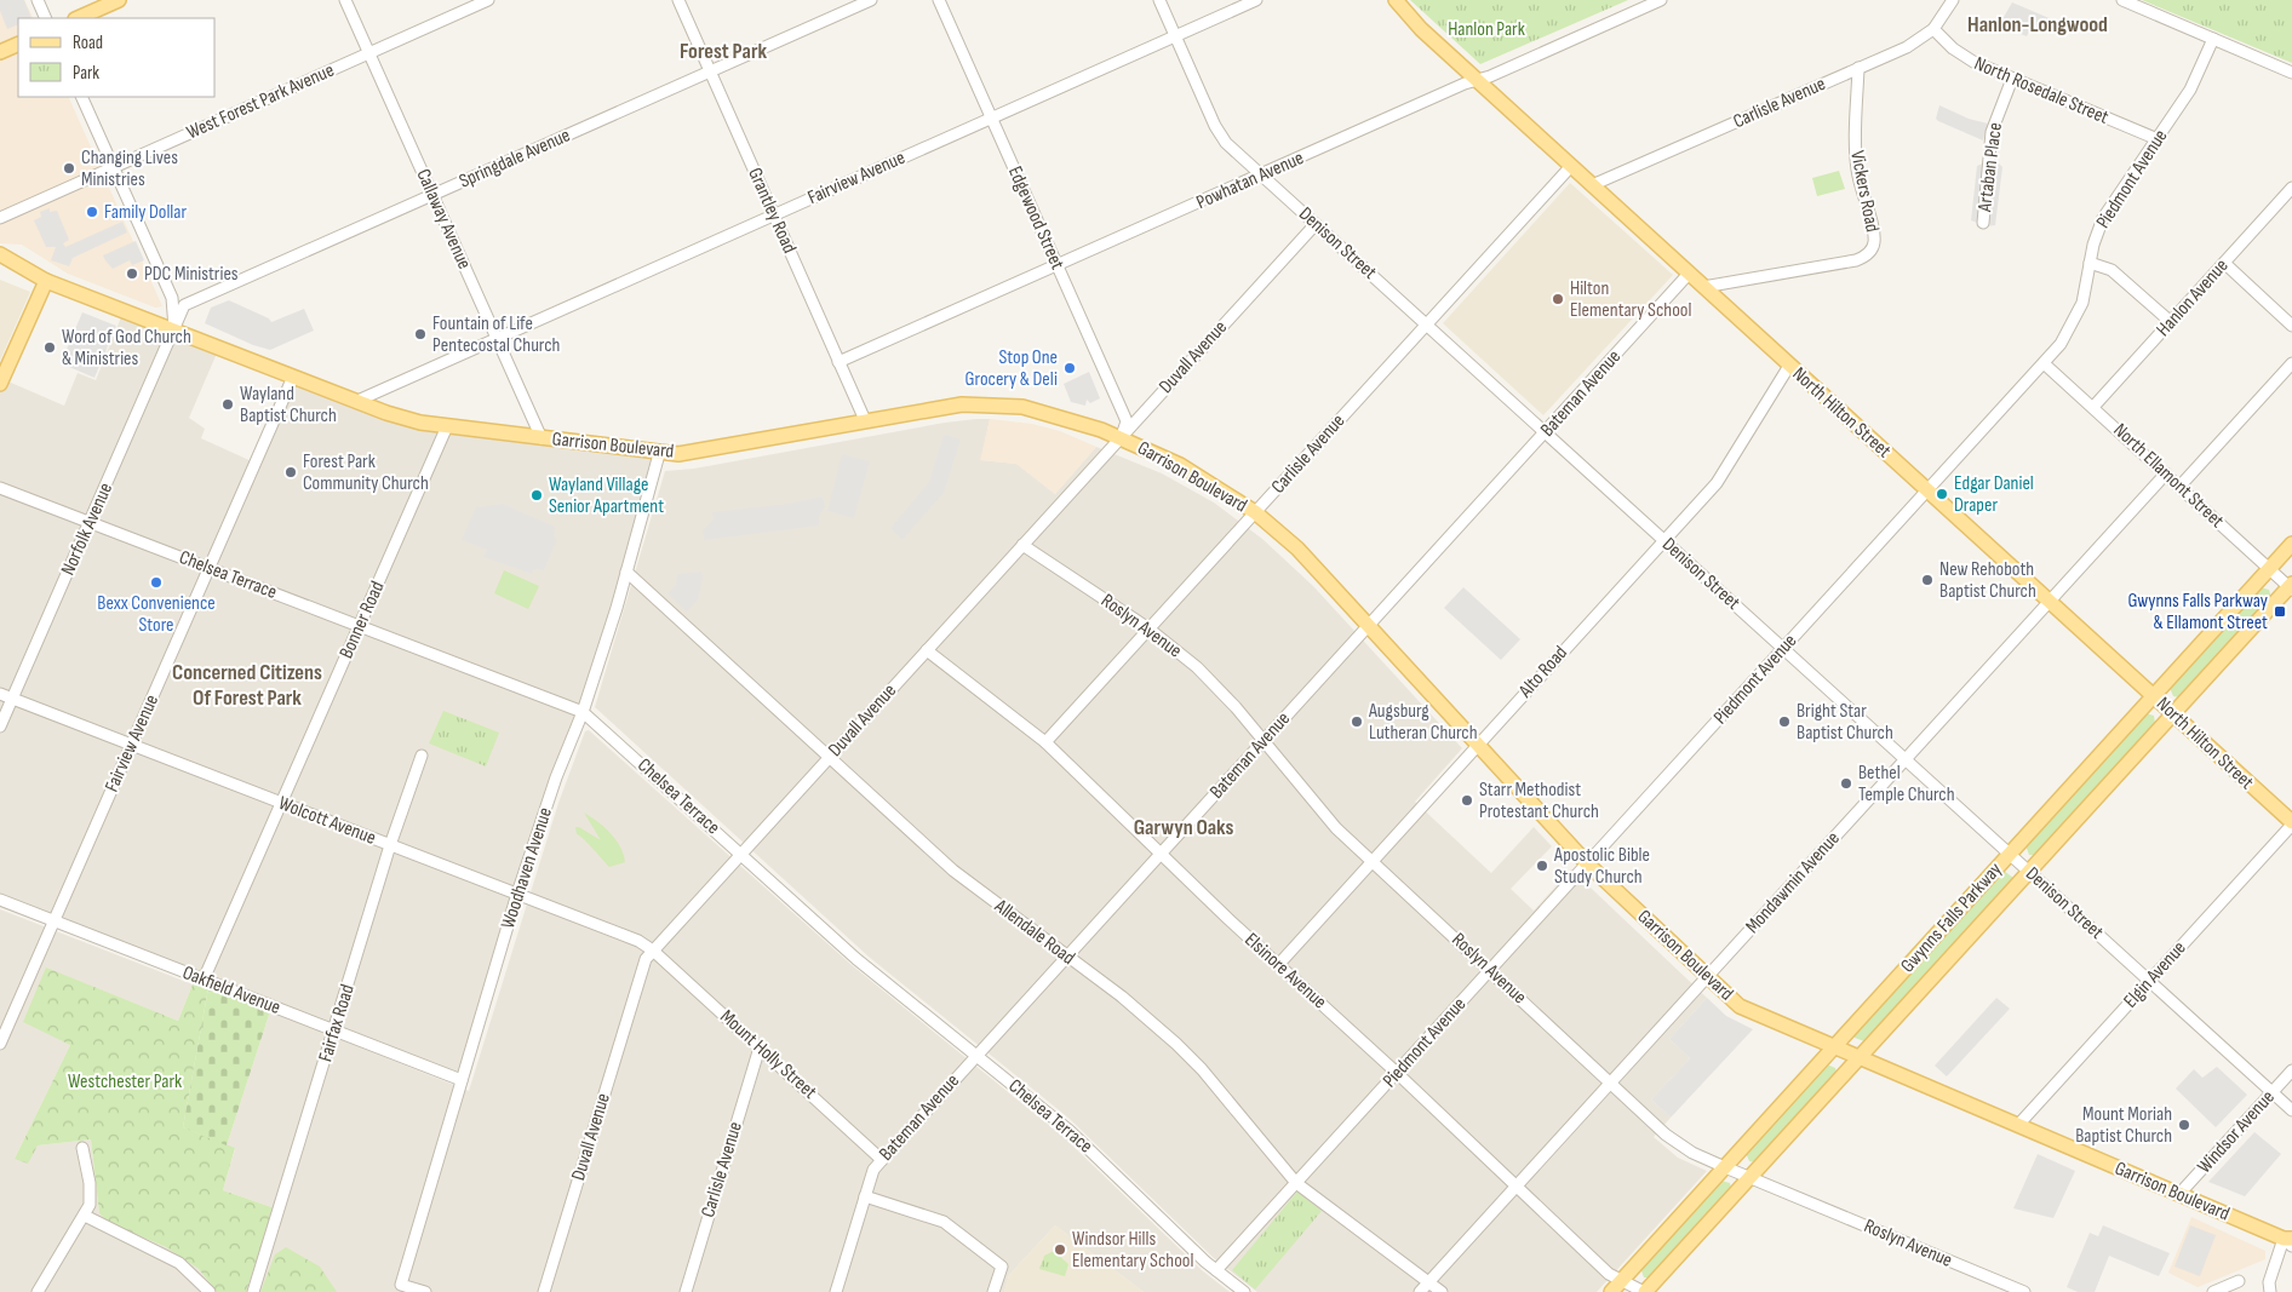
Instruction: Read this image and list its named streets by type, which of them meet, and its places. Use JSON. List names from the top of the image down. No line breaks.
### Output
{"streets":{"main road":["North Hilton Street","Garrison Boulevard","Gwynns Falls Parkway"],"street":["North Rosedale Street","West Forest Park Avenue","Carlisle Avenue","Springdale Avenue","Artaban Place","Fairview Avenue","Piedmont Avenue","Powhatan Avenue","Vickers Road","Grantley Road","Edgewood Street","Callaway Avenue","Denison Street","Hanlon Avenue","Duvall Avenue","Bateman Avenue","North Ellamont Street","Norfolk Avenue","Chelsea Terrace","Bonner Road","Roslyn Avenue","Alto Road","Wolcott Avenue","Woodhaven Avenue","Mondawmin Avenue","Allendale Road","Elsinore Avenue","Elgin Avenue","Oakfield Avenue","Fairfax Road","Mount Holly Street","Windsor Avenue"]},"crossings":[["North Rosedale Street","Carlisle Avenue"],["North Rosedale Street","Artaban Place"],["North Rosedale Street","Piedmont Avenue"],["West Forest Park Avenue","Callaway Avenue"],["Carlisle Avenue","Vickers Road"],["Carlisle Avenue","Denison Street"],["Carlisle Avenue","North Hilton Street"],["Carlisle Avenue","Garrison Boulevard"],["Carlisle Avenue","Roslyn Avenue"],["Carlisle Avenue","Elsinore Avenue"],["Carlisle Avenue","Mount Holly Street"],["Springdale Avenue","Grantley Road"],["Springdale Avenue","Callaway Avenue"],["Springdale Avenue","Garrison Boulevard"],["Springdale Avenue","Norfolk Avenue"],["Fairview Avenue","Grantley Road"],["Fairview Avenue","Edgewood Street"],["Fairview Avenue","Callaway Avenue"],["Fairview Avenue","Denison Street"],["Fairview Avenue","Garrison Boulevard"],["Fairview Avenue","Chelsea Terrace"],["Fairview Avenue","Wolcott Avenue"],["Fairview Avenue","Oakfield Avenue"],["Piedmont Avenue","Denison Street"],["Piedmont Avenue","North Hilton Street"],["Piedmont Avenue","Garrison Boulevard"],["Piedmont Avenue","North Ellamont Street"],["Piedmont Avenue","Chelsea Terrace"],["Piedmont Avenue","Roslyn Avenue"],["Piedmont Avenue","Allendale Road"],["Piedmont Avenue","Elsinore Avenue"],["Powhatan Avenue","Grantley Road"],["Powhatan Avenue","Edgewood Street"],["Powhatan Avenue","Denison Street"],["Powhatan Avenue","North Hilton Street"],["Vickers Road","North Hilton Street"],["Grantley Road","Garrison Boulevard"],["Edgewood Street","Duvall Avenue"],["Edgewood Street","Garrison Boulevard"],["Callaway Avenue","Garrison Boulevard"],["Denison Street","Duvall Avenue"],["Denison Street","Bateman Avenue"],["Denison Street","Alto Road"],["Denison Street","Mondawmin Avenue"],["Denison Street","Gwynns Falls Parkway"],["Denison Street","Elgin Avenue"],["Denison Street","Windsor Avenue"],["Hanlon Avenue","North Ellamont Street"],["Duvall Avenue","Garrison Boulevard"],["Duvall Avenue","Chelsea Terrace"],["Duvall Avenue","Roslyn Avenue"],["Duvall Avenue","Wolcott Avenue"],["Duvall Avenue","Allendale Road"],["Duvall Avenue","Elsinore Avenue"],["Duvall Avenue","Mount Holly Street"],["Bateman Avenue","North Hilton Street"],["Bateman Avenue","Garrison Boulevard"],["Bateman Avenue","Chelsea Terrace"],["Bateman Avenue","Roslyn Avenue"],["Bateman Avenue","Allendale Road"],["Bateman Avenue","Elsinore Avenue"],["Bateman Avenue","Mount Holly Street"],["North Hilton Street","Alto Road"],["North Hilton Street","Mondawmin Avenue"],["North Hilton Street","Gwynns Falls Parkway"],["North Hilton Street","Elgin Avenue"],["Garrison Boulevard","Norfolk Avenue"],["Garrison Boulevard","Bonner Road"],["Garrison Boulevard","Alto Road"],["Garrison Boulevard","Woodhaven Avenue"],["Garrison Boulevard","Mondawmin Avenue"],["Garrison Boulevard","Gwynns Falls Parkway"],["Garrison Boulevard","Elgin Avenue"],["Garrison Boulevard","Windsor Avenue"],["North Ellamont Street","Mondawmin Avenue"],["North Ellamont Street","Gwynns Falls Parkway"],["Norfolk Avenue","Chelsea Terrace"],["Norfolk Avenue","Wolcott Avenue"],["Chelsea Terrace","Bonner Road"],["Chelsea Terrace","Woodhaven Avenue"],["Bonner Road","Wolcott Avenue"],["Bonner Road","Oakfield Avenue"],["Roslyn Avenue","Alto Road"],["Roslyn Avenue","Mondawmin Avenue"],["Roslyn Avenue","Gwynns Falls Parkway"],["Alto Road","Elsinore Avenue"],["Wolcott Avenue","Woodhaven Avenue"],["Wolcott Avenue","Fairfax Road"],["Wolcott Avenue","Mount Holly Street"],["Woodhaven Avenue","Allendale Road"],["Woodhaven Avenue","Oakfield Avenue"],["Mondawmin Avenue","Allendale Road"],["Mondawmin Avenue","Elsinore Avenue"],["Gwynns Falls Parkway","Elsinore Avenue"],["Oakfield Avenue","Fairfax Road"]],"districts":["Hanlon-Longwood","Forest Park","Concerned Citizens Of Forest Park","Garwyn Oaks"],"parks":["Hanlon Park","Westchester Park"],"places":{"other":["Changing Lives Ministries","Family Dollar","PDC Ministries","Hilton Elementary School","Fountain of Life Pentecostal Church","Word of God Church & Ministries","Stop One Grocery & Deli","Wayland Baptist Church","Forest Park Community Church","Edgar Daniel Draper","Wayland Village Senior Apartment","New Rehoboth Baptist Church","Bexx Convenience Store","Augsburg Lutheran Church","Bright Star Baptist Church","Bethel Temple Church","Starr Methodist Protestant Church","Apostolic Bible Study Church","Mount Moriah Baptist Church","Windsor Hills Elementary School"],"transit":["Gwynns Falls Parkway & Ellamont Street"]},"legend":["Road","Park"]}
